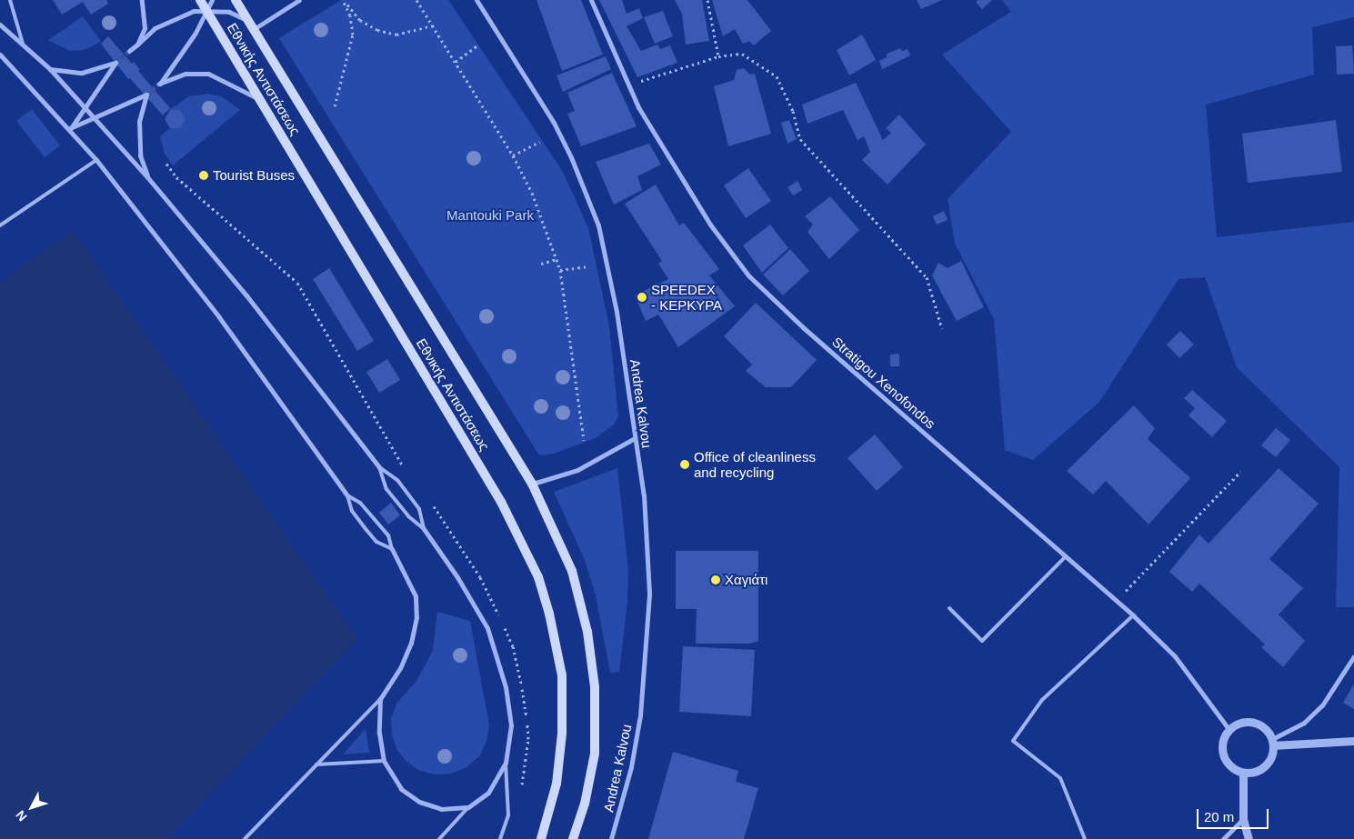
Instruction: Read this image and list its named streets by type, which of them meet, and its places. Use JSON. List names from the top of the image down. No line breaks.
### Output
{"streets":{"main road":["Εθνικής Αντιστάσεως"],"street":["Stratigou Xenofondos","Andrea Kalvou"]},"parks":["Mantouki Park"],"places":["Tourist Buses","SPEEDEX - ΚΕΡΚΥΡΑ","Office of cleanliness and recycling","Χαγιάτι"],"scale_bar":"20 m","north":"bottom left"}
